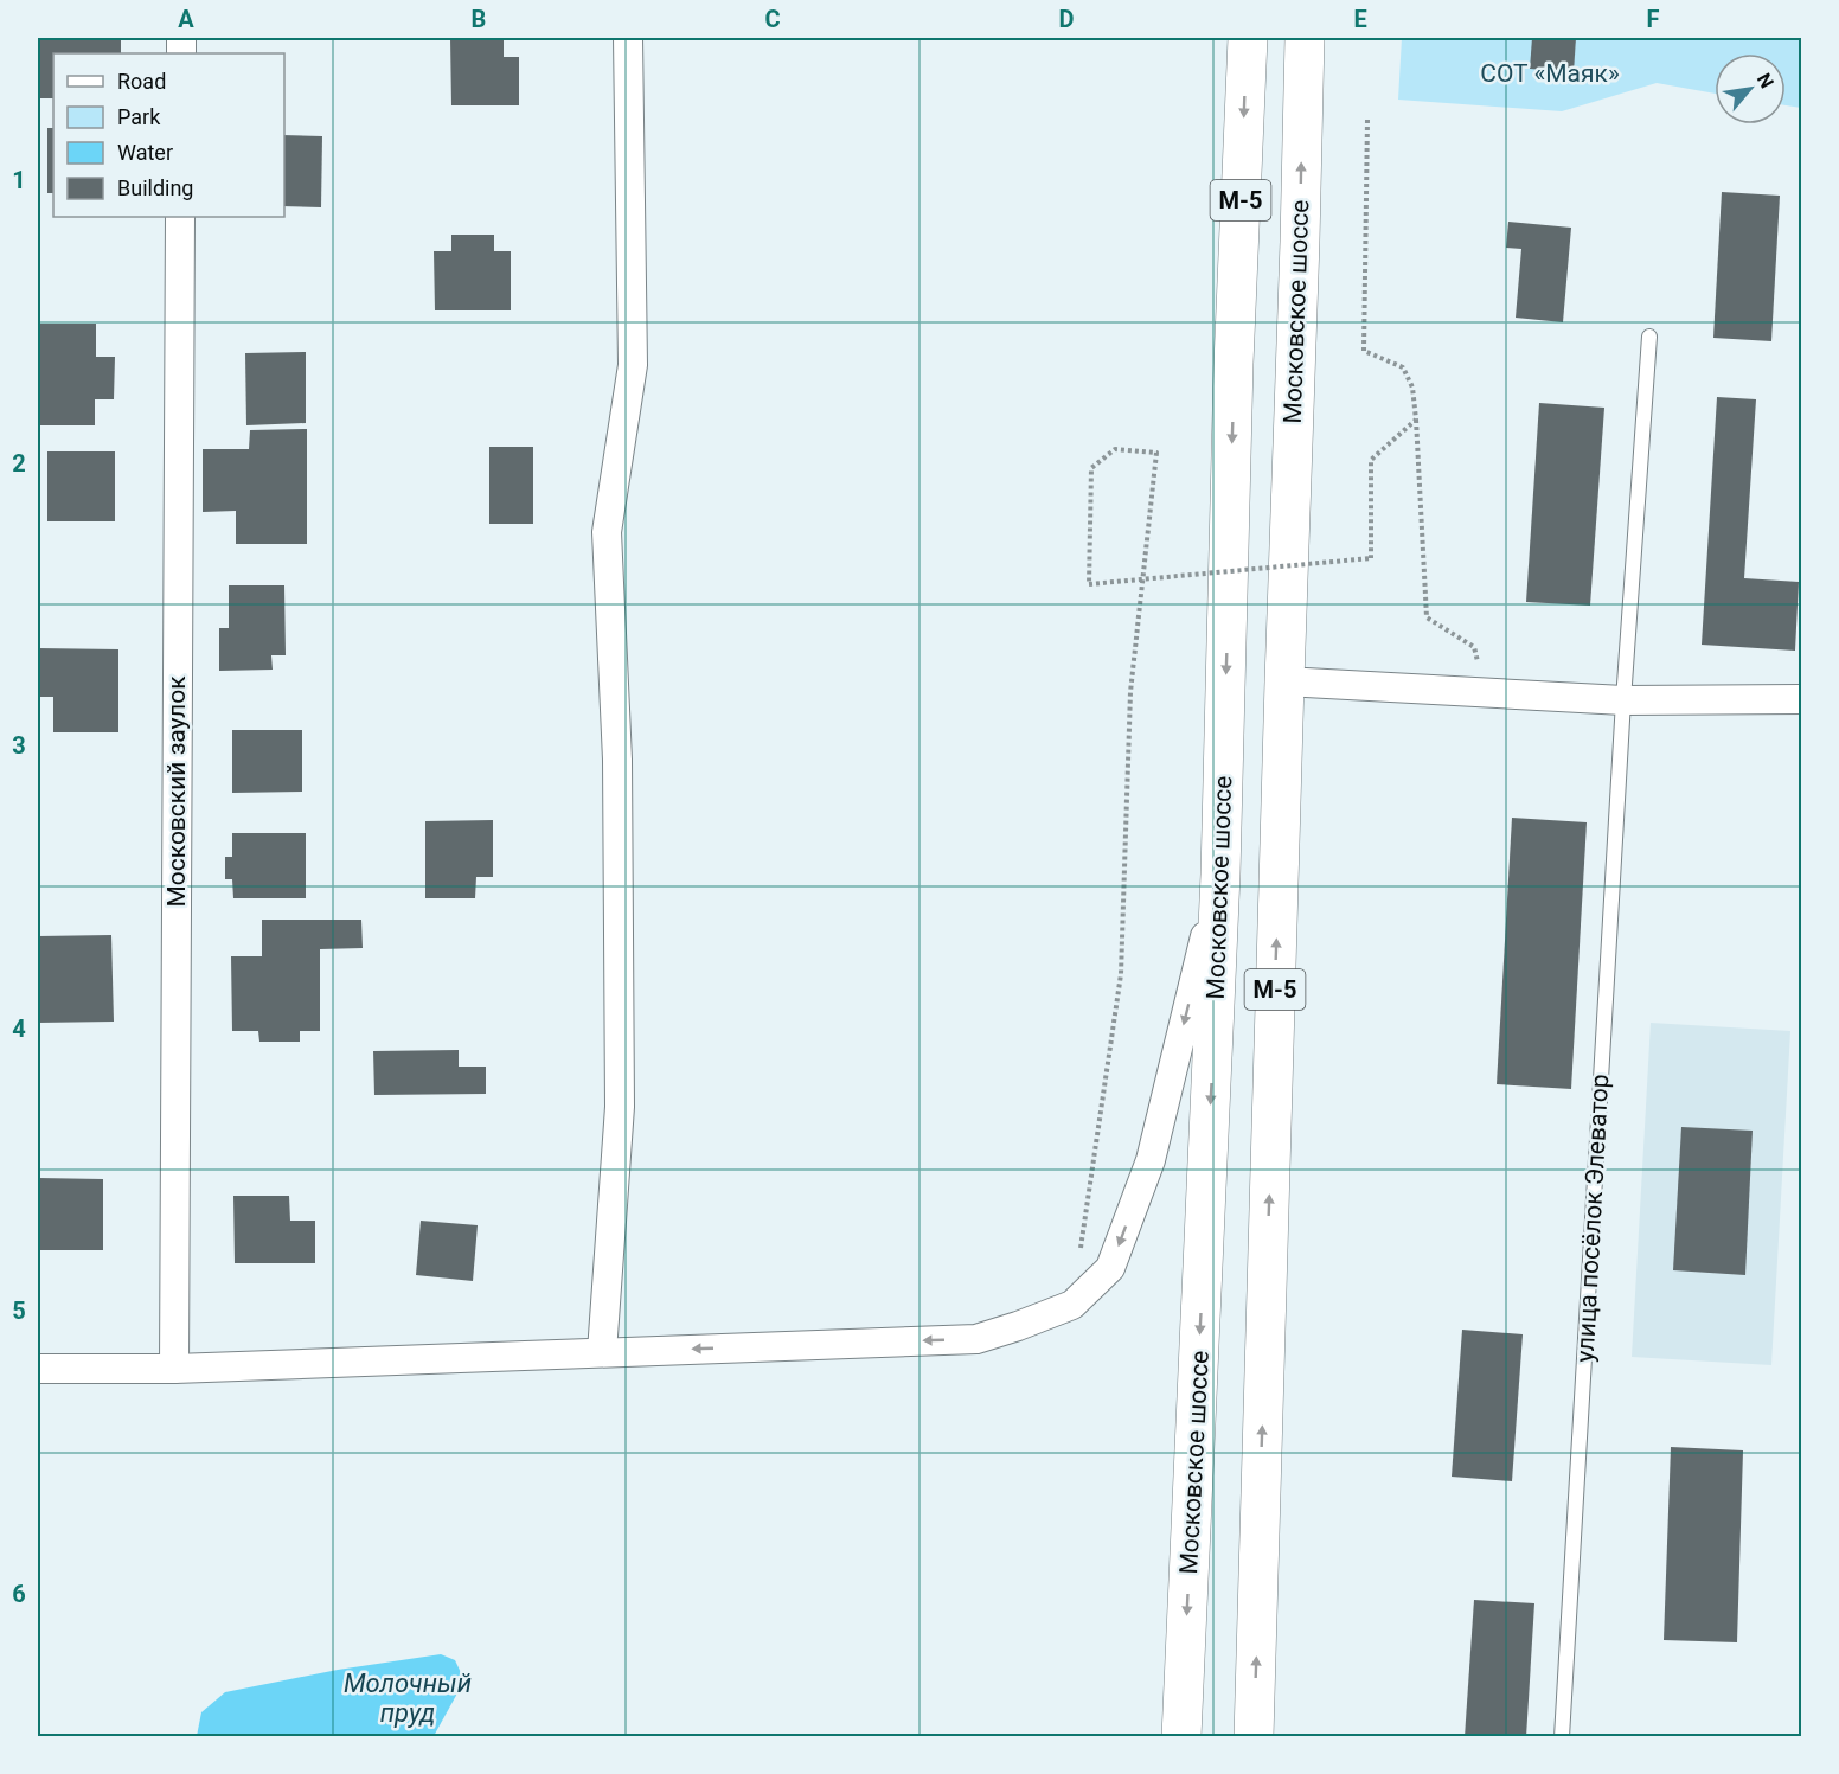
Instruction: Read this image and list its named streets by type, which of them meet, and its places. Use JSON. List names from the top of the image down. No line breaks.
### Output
{"streets":{"highway":["М-5","Московское шоссе"],"street":["Московский заулок"],"lane":["улица посёлок Элеватор"]},"water":["Молочный пруд"],"parks":["СОТ «Маяк»"],"legend":["Road","Park","Water","Building"],"north":"top right","grid":{"columns":["A","B","C","D","E","F"],"rows":["1","2","3","4","5","6"]}}
